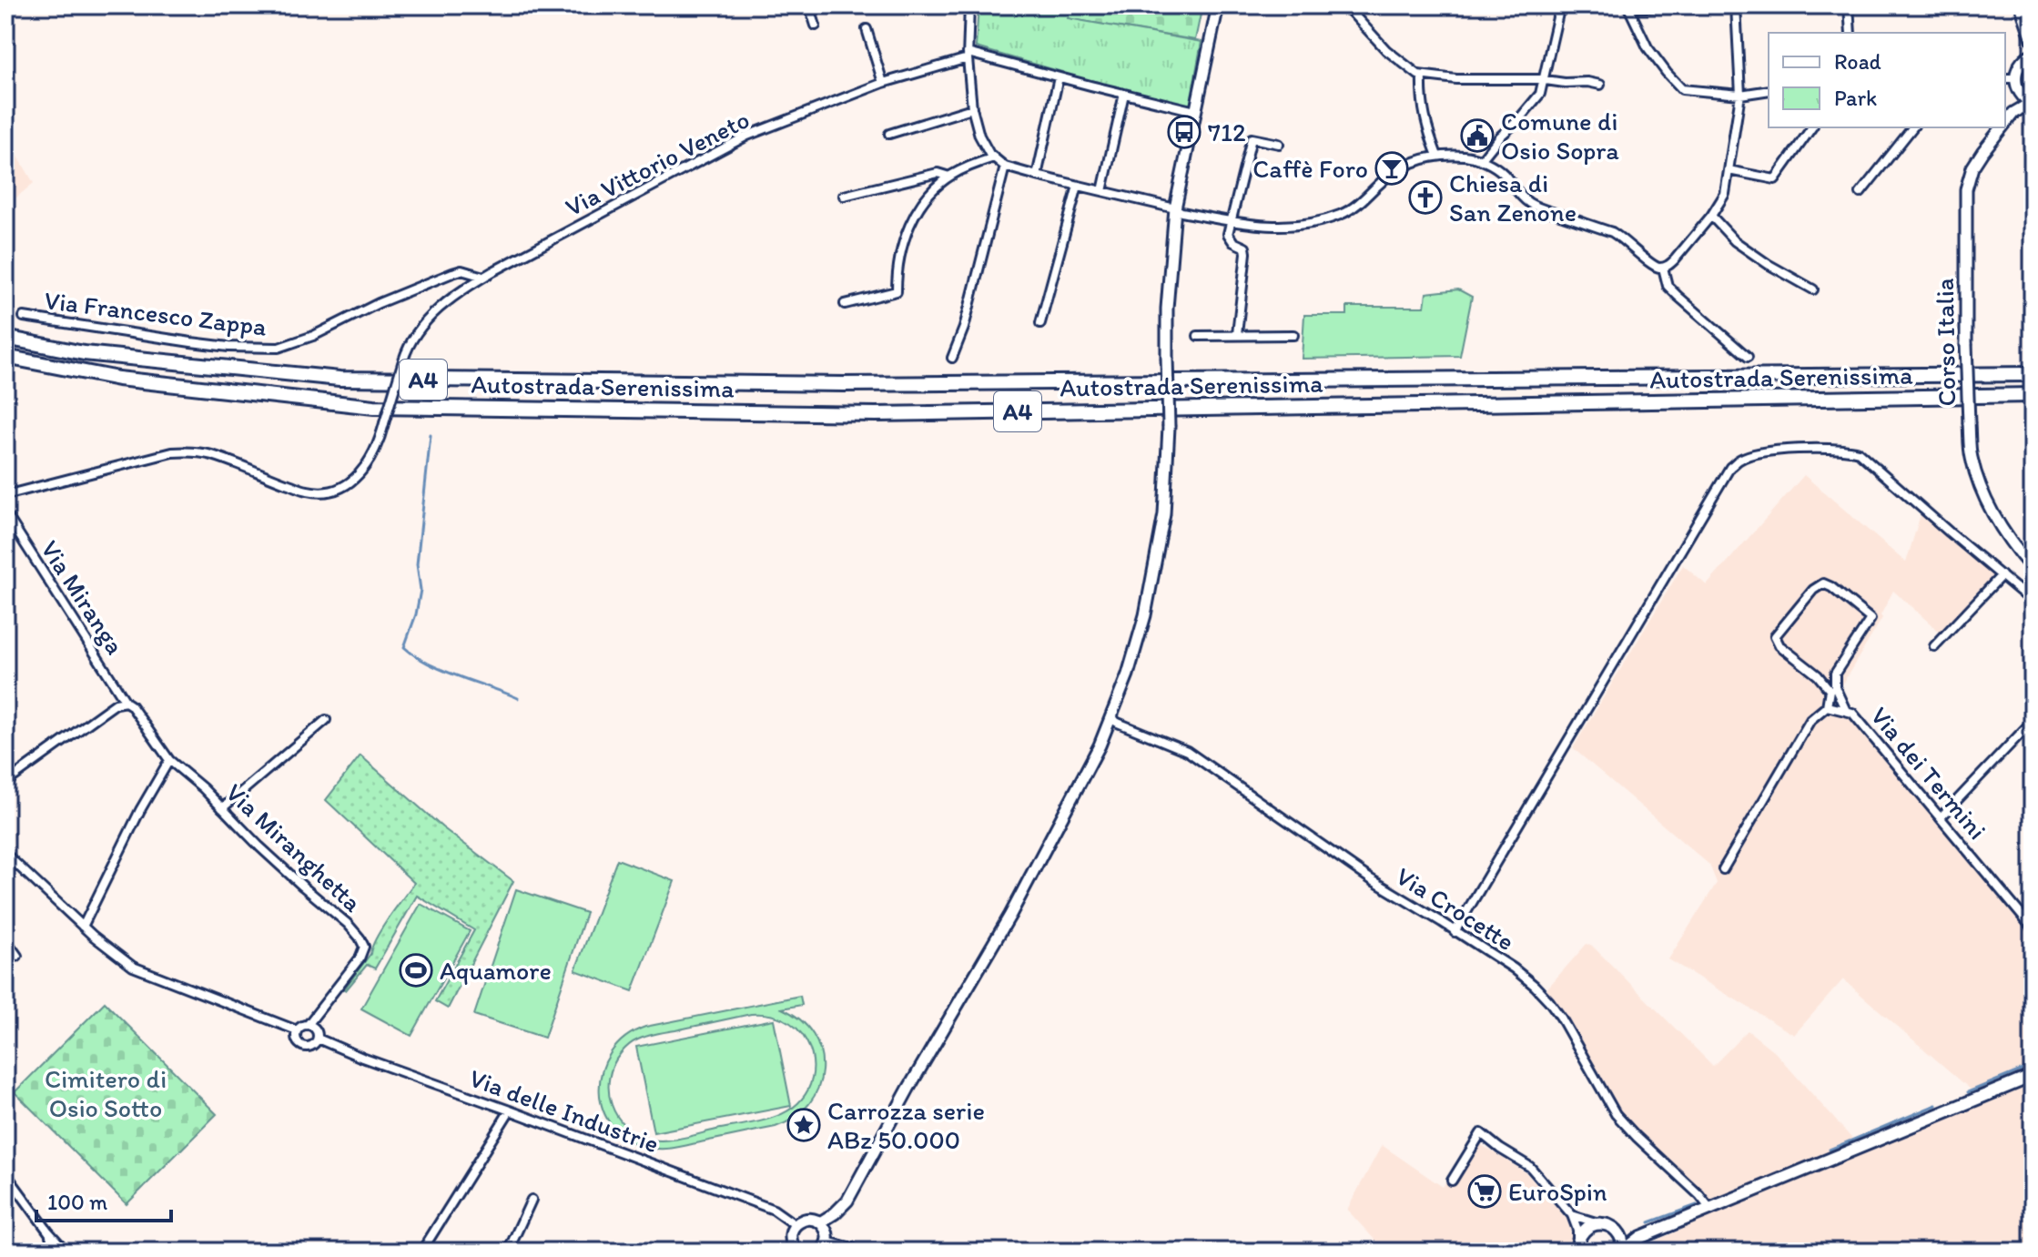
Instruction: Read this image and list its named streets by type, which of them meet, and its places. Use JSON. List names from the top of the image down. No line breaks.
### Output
{"streets":{"highway":["Autostrada Serenissima","A4"],"street":["Via Vittorio Veneto","Via Francesco Zappa","Corso Italia","Via Miranga","Via dei Termini","Via Miranghetta","Via Crocette","Via delle Industrie"]},"crossings":[["Via Vittorio Veneto","Via Francesco Zappa"],["Via Miranga","Via Miranghetta"],["Via Miranghetta","Via delle Industrie"]],"parks":["Cimitero di Osio Sotto"],"places":{"bus stop":["712"],"public building":["Comune di Osio Sopra"],"bar":["Caffè Foro"],"church":["Chiesa di San Zenone"],"sports":["Aquamore"],"place":["Carrozza serie ABz 50.000"],"supermarket":["EuroSpin"]},"legend":["Road","Park"],"scale_bar":"100 m"}
